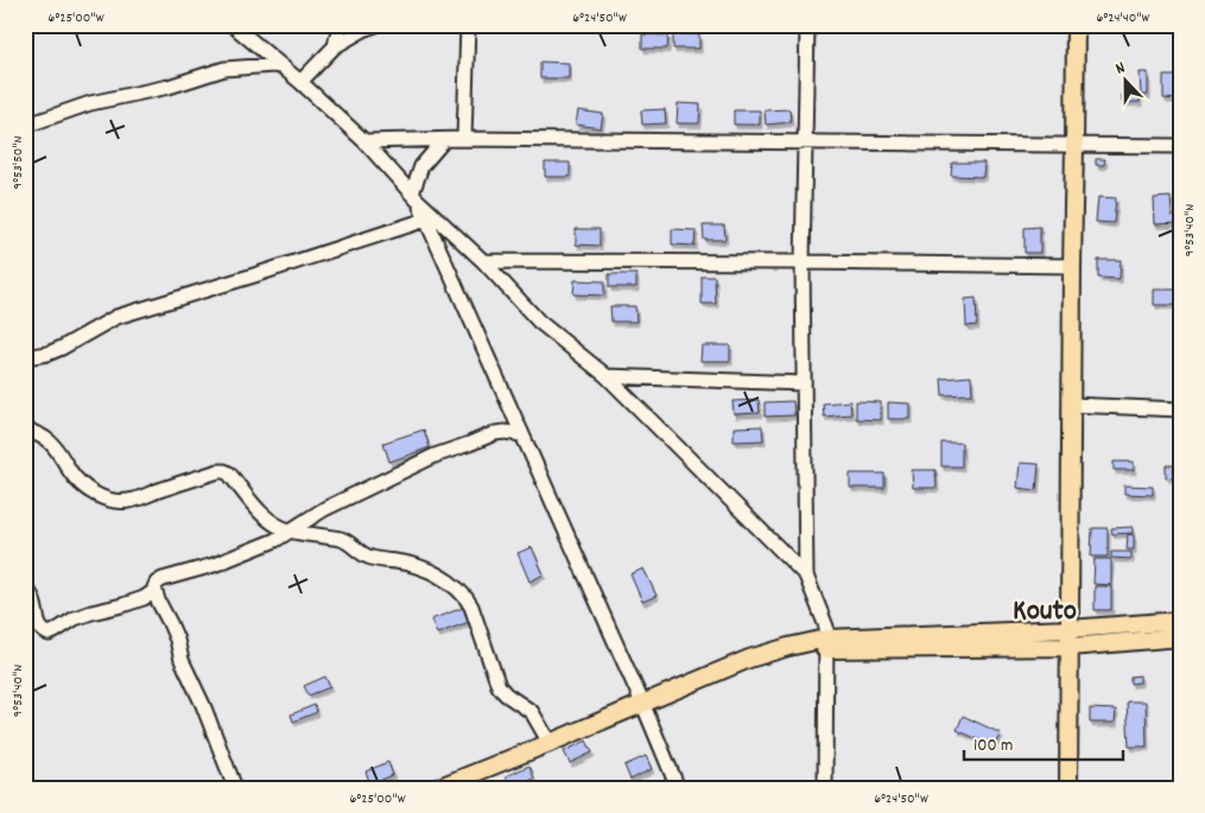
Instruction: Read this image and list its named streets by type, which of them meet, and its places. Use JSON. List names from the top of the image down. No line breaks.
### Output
{"districts":["Kouto"],"scale_bar":"100 m","north":"top","coordinates":["6°25'00\"W","6°24'50\"W","6°24'40\"W","9°53'50\"N","9°53'40\"N"]}
